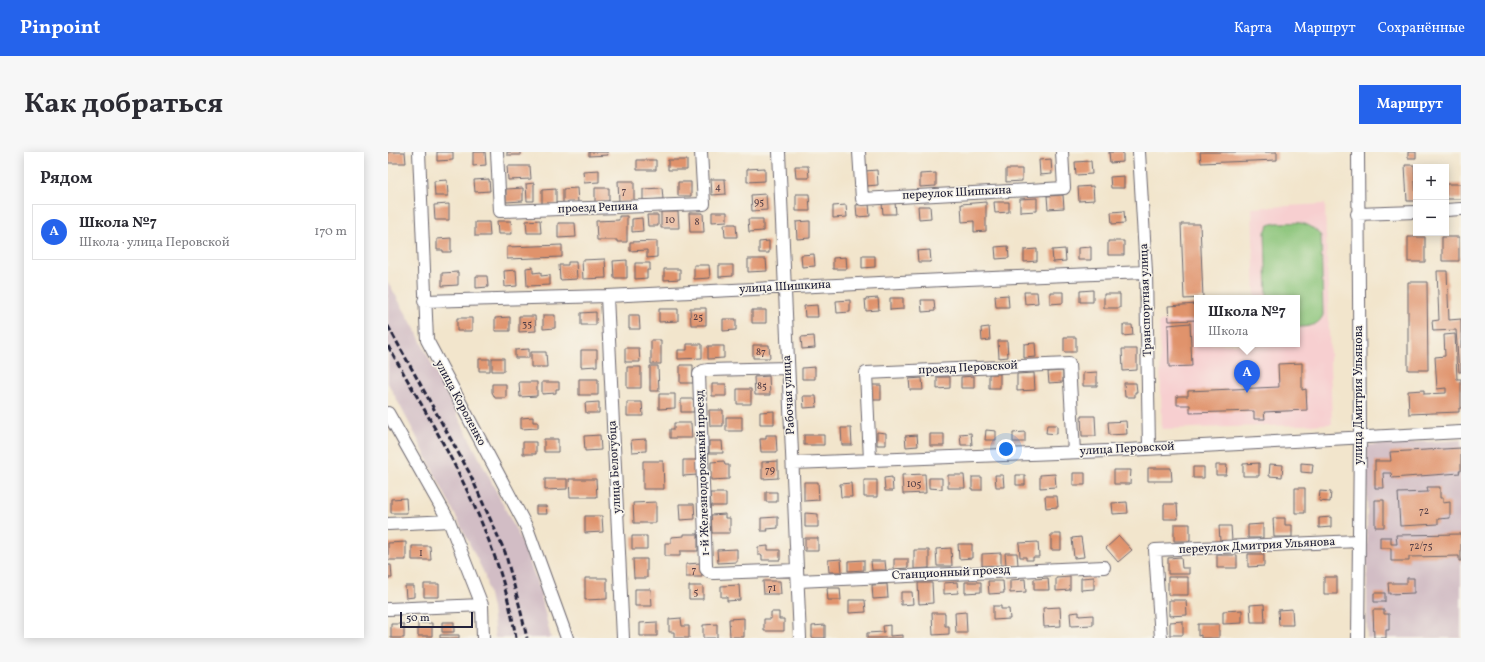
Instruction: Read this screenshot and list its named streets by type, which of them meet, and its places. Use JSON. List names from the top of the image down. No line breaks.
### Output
{"streets":{"street":["переулок Шишкина","проезд Репина","улица Шишкина","Транспортная улица","проезд Перовской","Рабочая улица","улица Дмитрия Ульянова","улица Короленко","улица Перовской","улица Белогубца","1-й Железнодорожный проезд","переулок Дмитрия Ульянова","Станционный проезд"]},"crossings":[["улица Шишкина","Транспортная улица"],["улица Шишкина","Рабочая улица"],["улица Шишкина","улица Короленко"],["улица Шишкина","улица Белогубца"],["Транспортная улица","улица Перовской"],["проезд Перовской","улица Перовской"],["Рабочая улица","улица Перовской"],["Рабочая улица","1-й Железнодорожный проезд"],["Рабочая улица","Станционный проезд"],["улица Дмитрия Ульянова","улица Перовской"],["улица Дмитрия Ульянова","переулок Дмитрия Ульянова"],["1-й Железнодорожный проезд","Станционный проезд"]],"house_numbers":["4","7","95","10","8","25","35","87","85","79","105","72","72/75","1","7","71","5"],"scale_bar":"50 m","page":{"header":"Pinpoint","nav":["Карта","Маршрут","Сохранённые"],"title":"Как добраться","buttons":"Маршрут","heading":"Рядом","map_buttons":["+","−"],"list":[{"mark":"A","name":"Школа №7","note":"Школа · улица Перовской","value":"170 m"}],"popup":["Школа №7","Школа"],"pins":"A","scale":"50 m"}}
